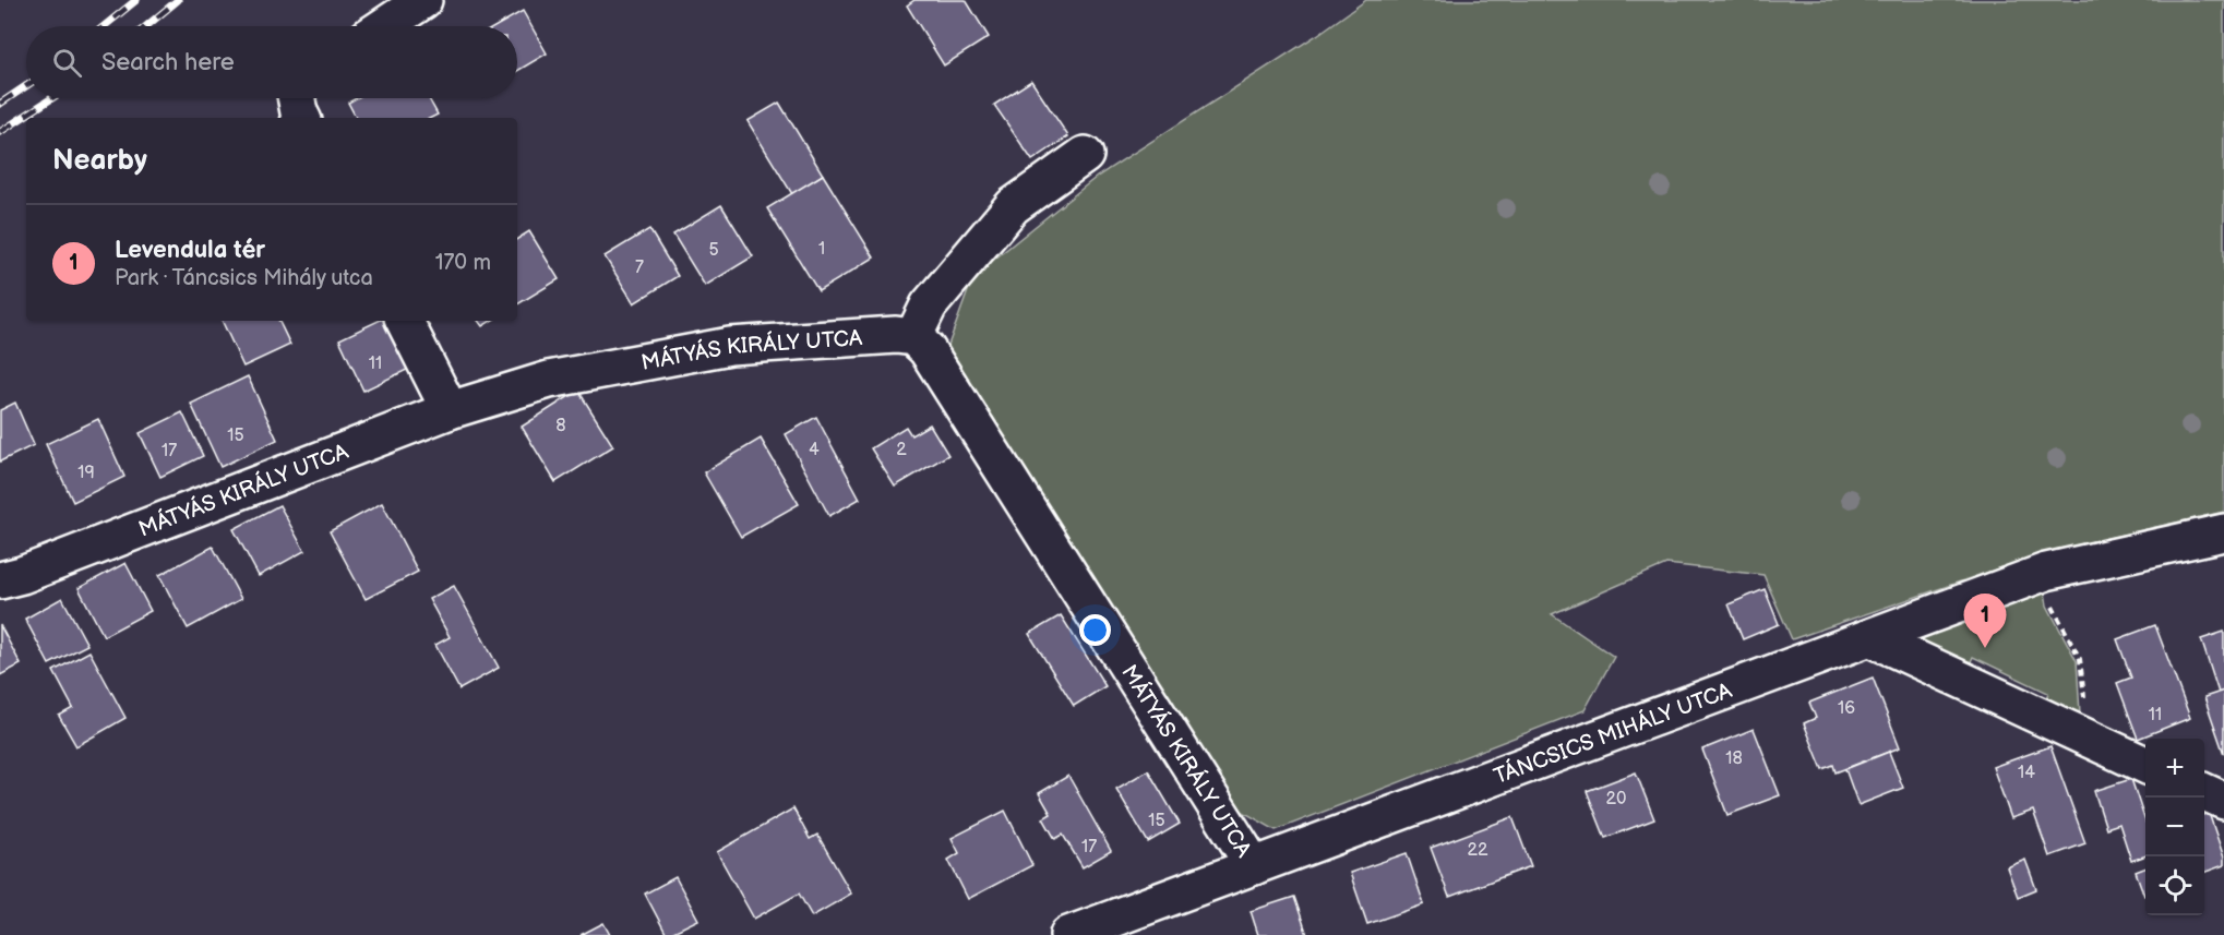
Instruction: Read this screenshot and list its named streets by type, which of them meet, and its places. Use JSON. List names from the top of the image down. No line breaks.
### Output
{"streets":{"street":["MÁTYÁS KIRÁLY UTCA","TÁNCSICS MIHÁLY UTCA"]},"crossings":[["MÁTYÁS KIRÁLY UTCA","TÁNCSICS MIHÁLY UTCA"]],"house_numbers":["1","5","7","11","8","15","4","2","17","19","16","11","18","14","20","15","17","22"],"page":{"search":"Search here","heading":"Nearby","list":[{"mark":"1","name":"Levendula tér","note":"Park · Táncsics Mihály utca","value":"170 m"}],"pins":"1","map_buttons":["+","−"]}}
